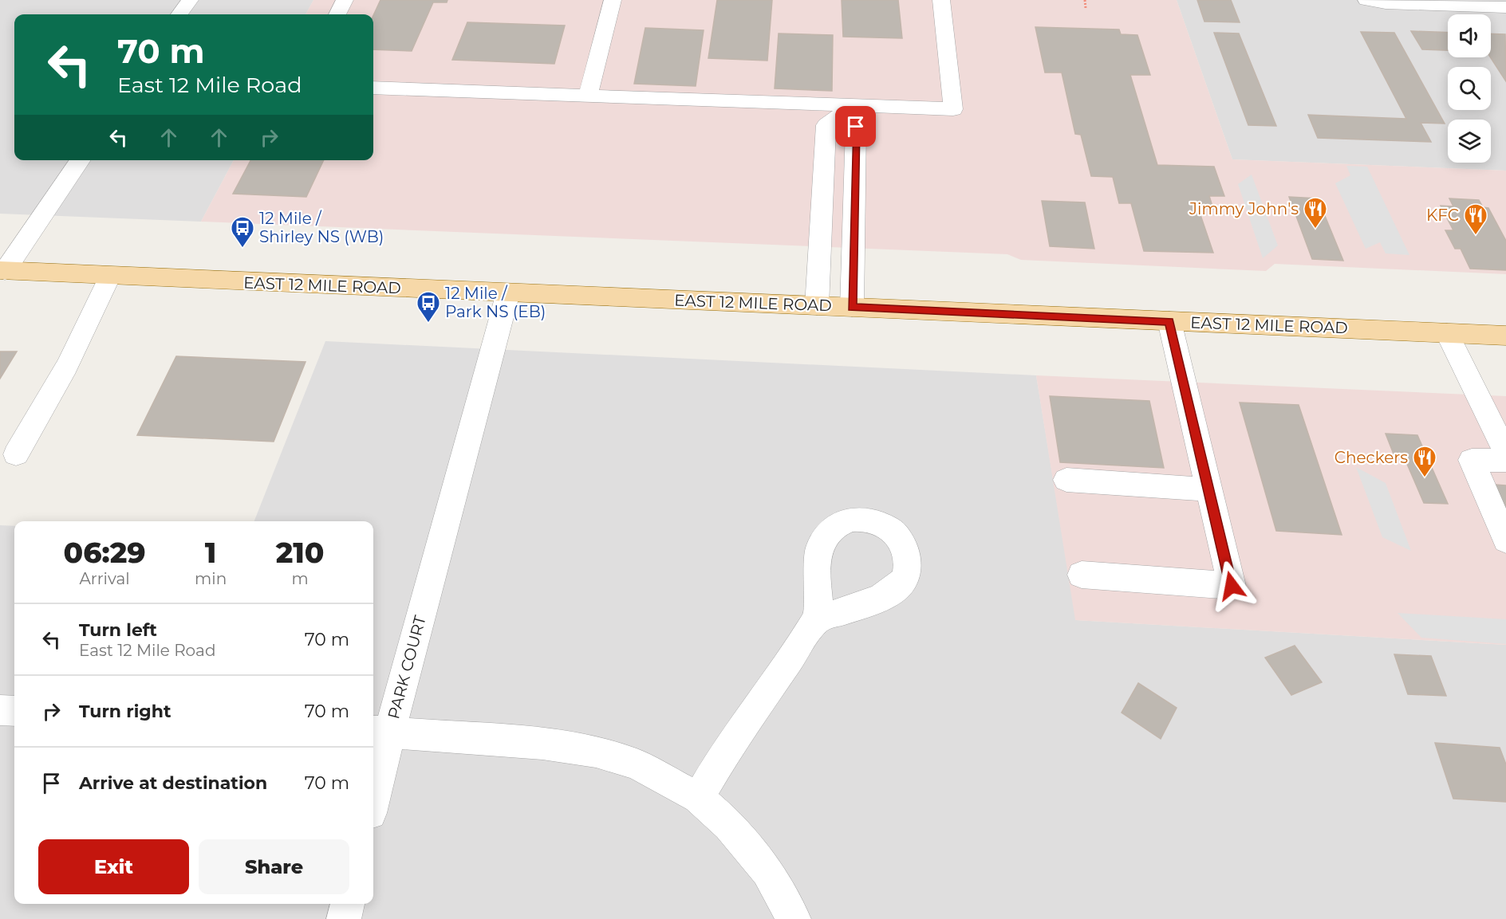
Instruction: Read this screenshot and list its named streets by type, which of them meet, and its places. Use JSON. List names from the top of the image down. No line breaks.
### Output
{"streets":{"main road":["EAST 12 MILE ROAD"],"street":["PARK COURT"]},"crossings":[["EAST 12 MILE ROAD","PARK COURT"]],"places":{"restaurant":["Jimmy John's","KFC","Checkers"],"bus stop":["12 Mile / Shirley NS (WB)","12 Mile / Park NS (EB)"]},"page":{"turn":["70 m","East 12 Mile Road"],"eta":["06:29","Arrival","1","min","210","m"],"list":[{"name":"Turn left","note":"East 12 Mile Road","value":"70 m"},{"name":"Turn right","value":"70 m"},{"name":"Arrive at destination","value":"70 m"}],"buttons":["Exit","Share"]}}
